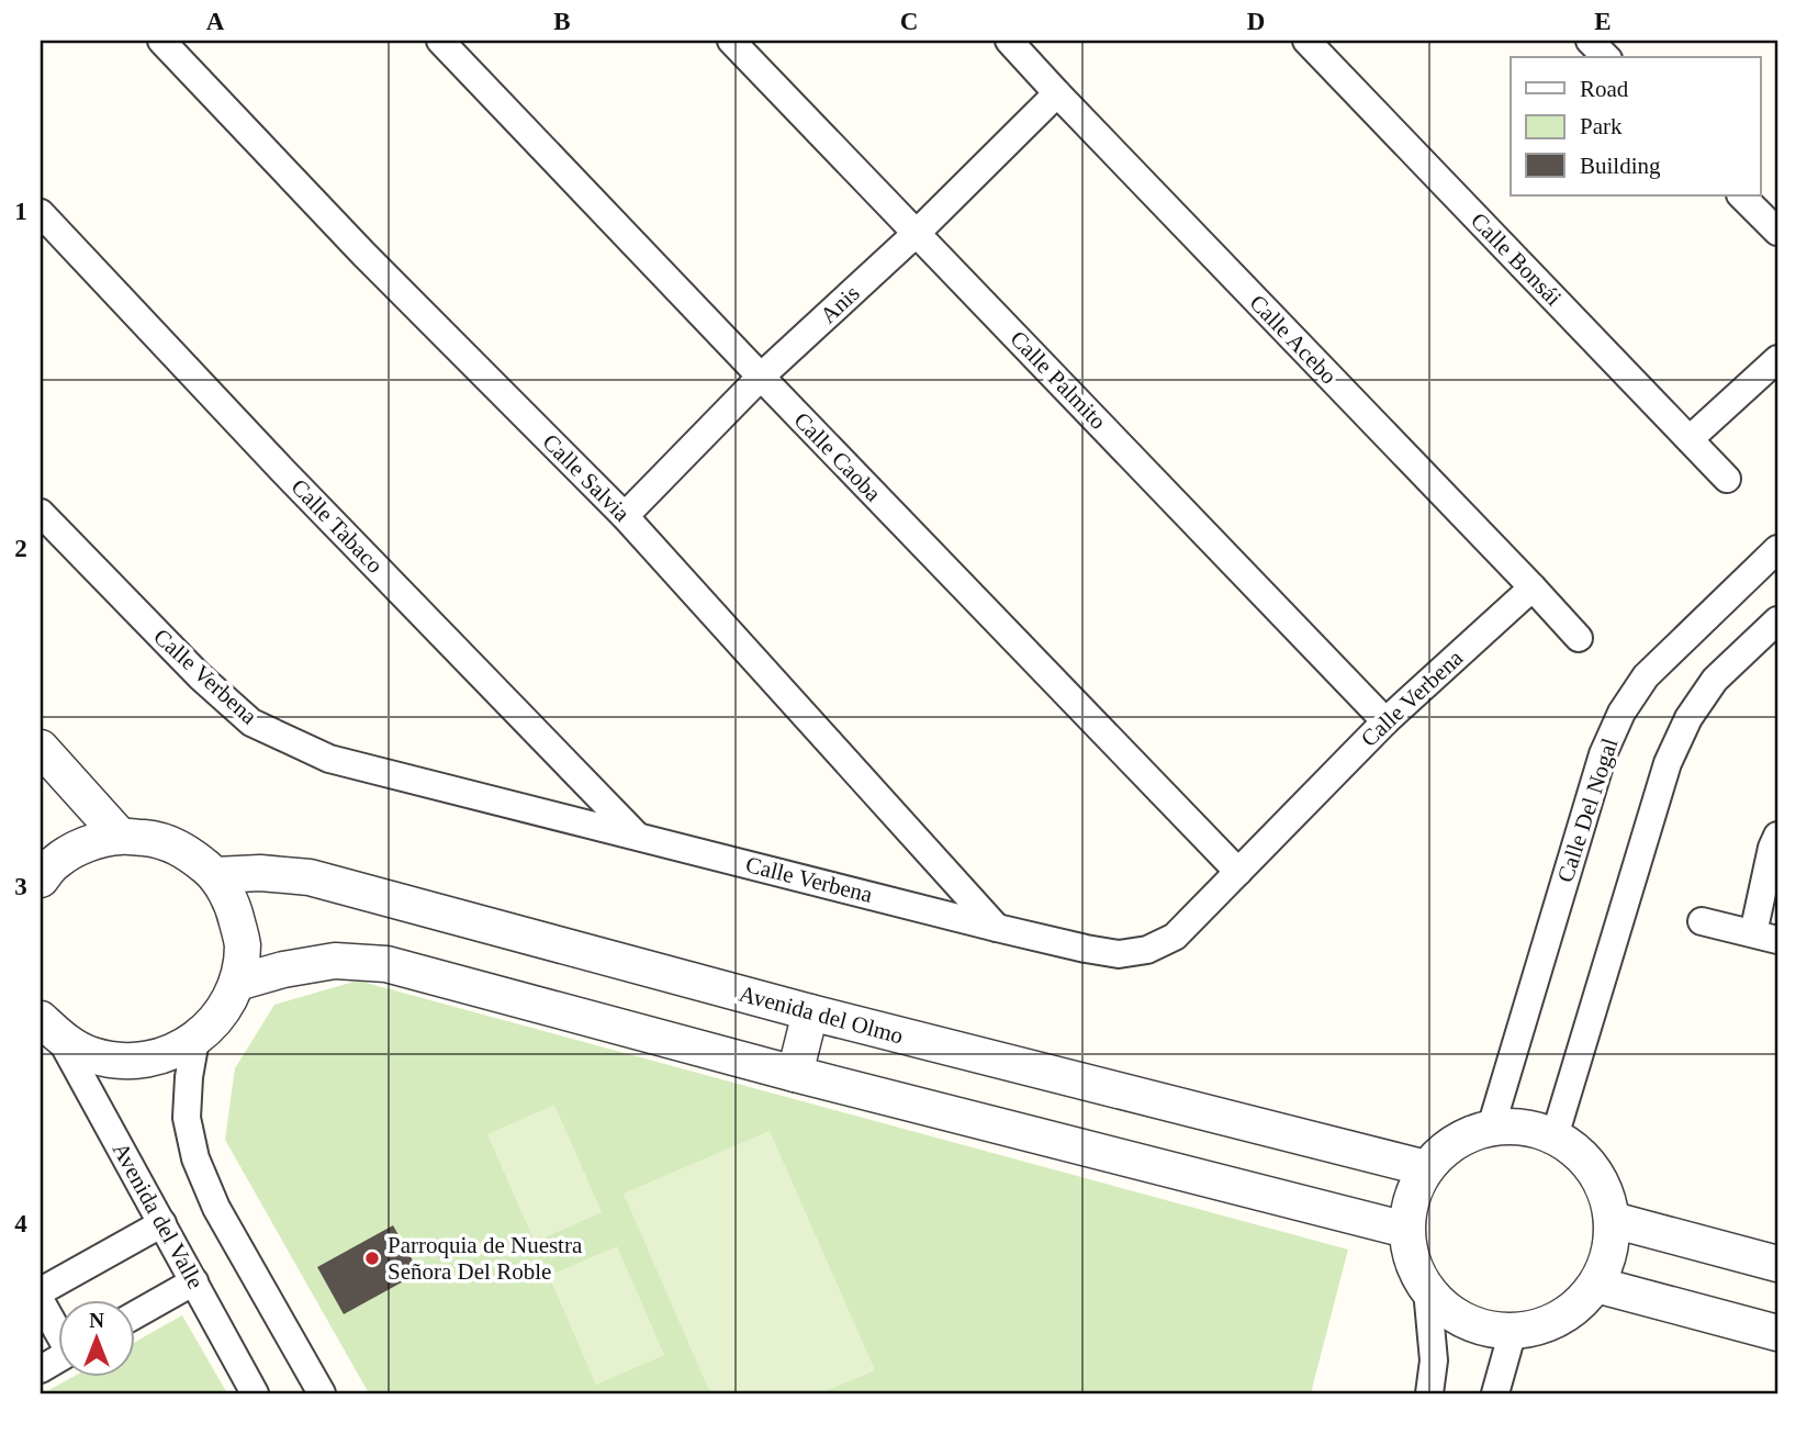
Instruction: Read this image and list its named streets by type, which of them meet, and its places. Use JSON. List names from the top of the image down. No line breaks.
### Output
{"streets":{"street":["Calle Bonsái","Anis","Calle Acebo","Calle Palmito","Calle Caoba","Calle Salvia","Calle Tabaco","Calle Verbena","Calle Del Nogal","Avenida del Olmo","Avenida del Valle"]},"crossings":[["Anis","Calle Acebo"],["Anis","Calle Palmito"],["Anis","Calle Caoba"],["Anis","Calle Salvia"],["Calle Acebo","Calle Verbena"],["Calle Palmito","Calle Verbena"],["Calle Caoba","Calle Verbena"],["Calle Salvia","Calle Verbena"],["Calle Tabaco","Calle Verbena"],["Calle Del Nogal","Avenida del Olmo"]],"places":["Parroquia de Nuestra Señora Del Roble"],"legend":["Road","Park","Building"],"north":"top","grid":{"columns":["A","B","C","D","E"],"rows":["1","2","3","4"]}}
